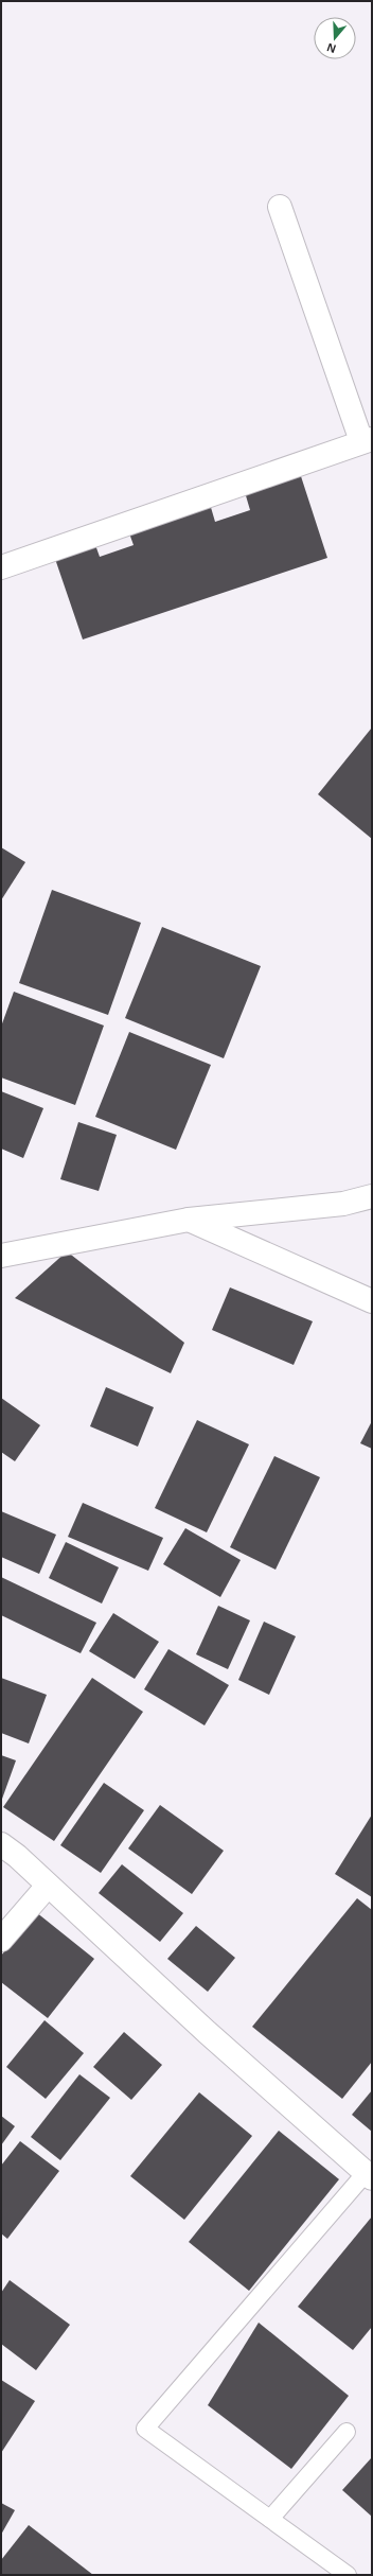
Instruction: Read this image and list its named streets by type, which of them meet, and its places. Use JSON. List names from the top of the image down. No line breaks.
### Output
{"north":"bottom"}
